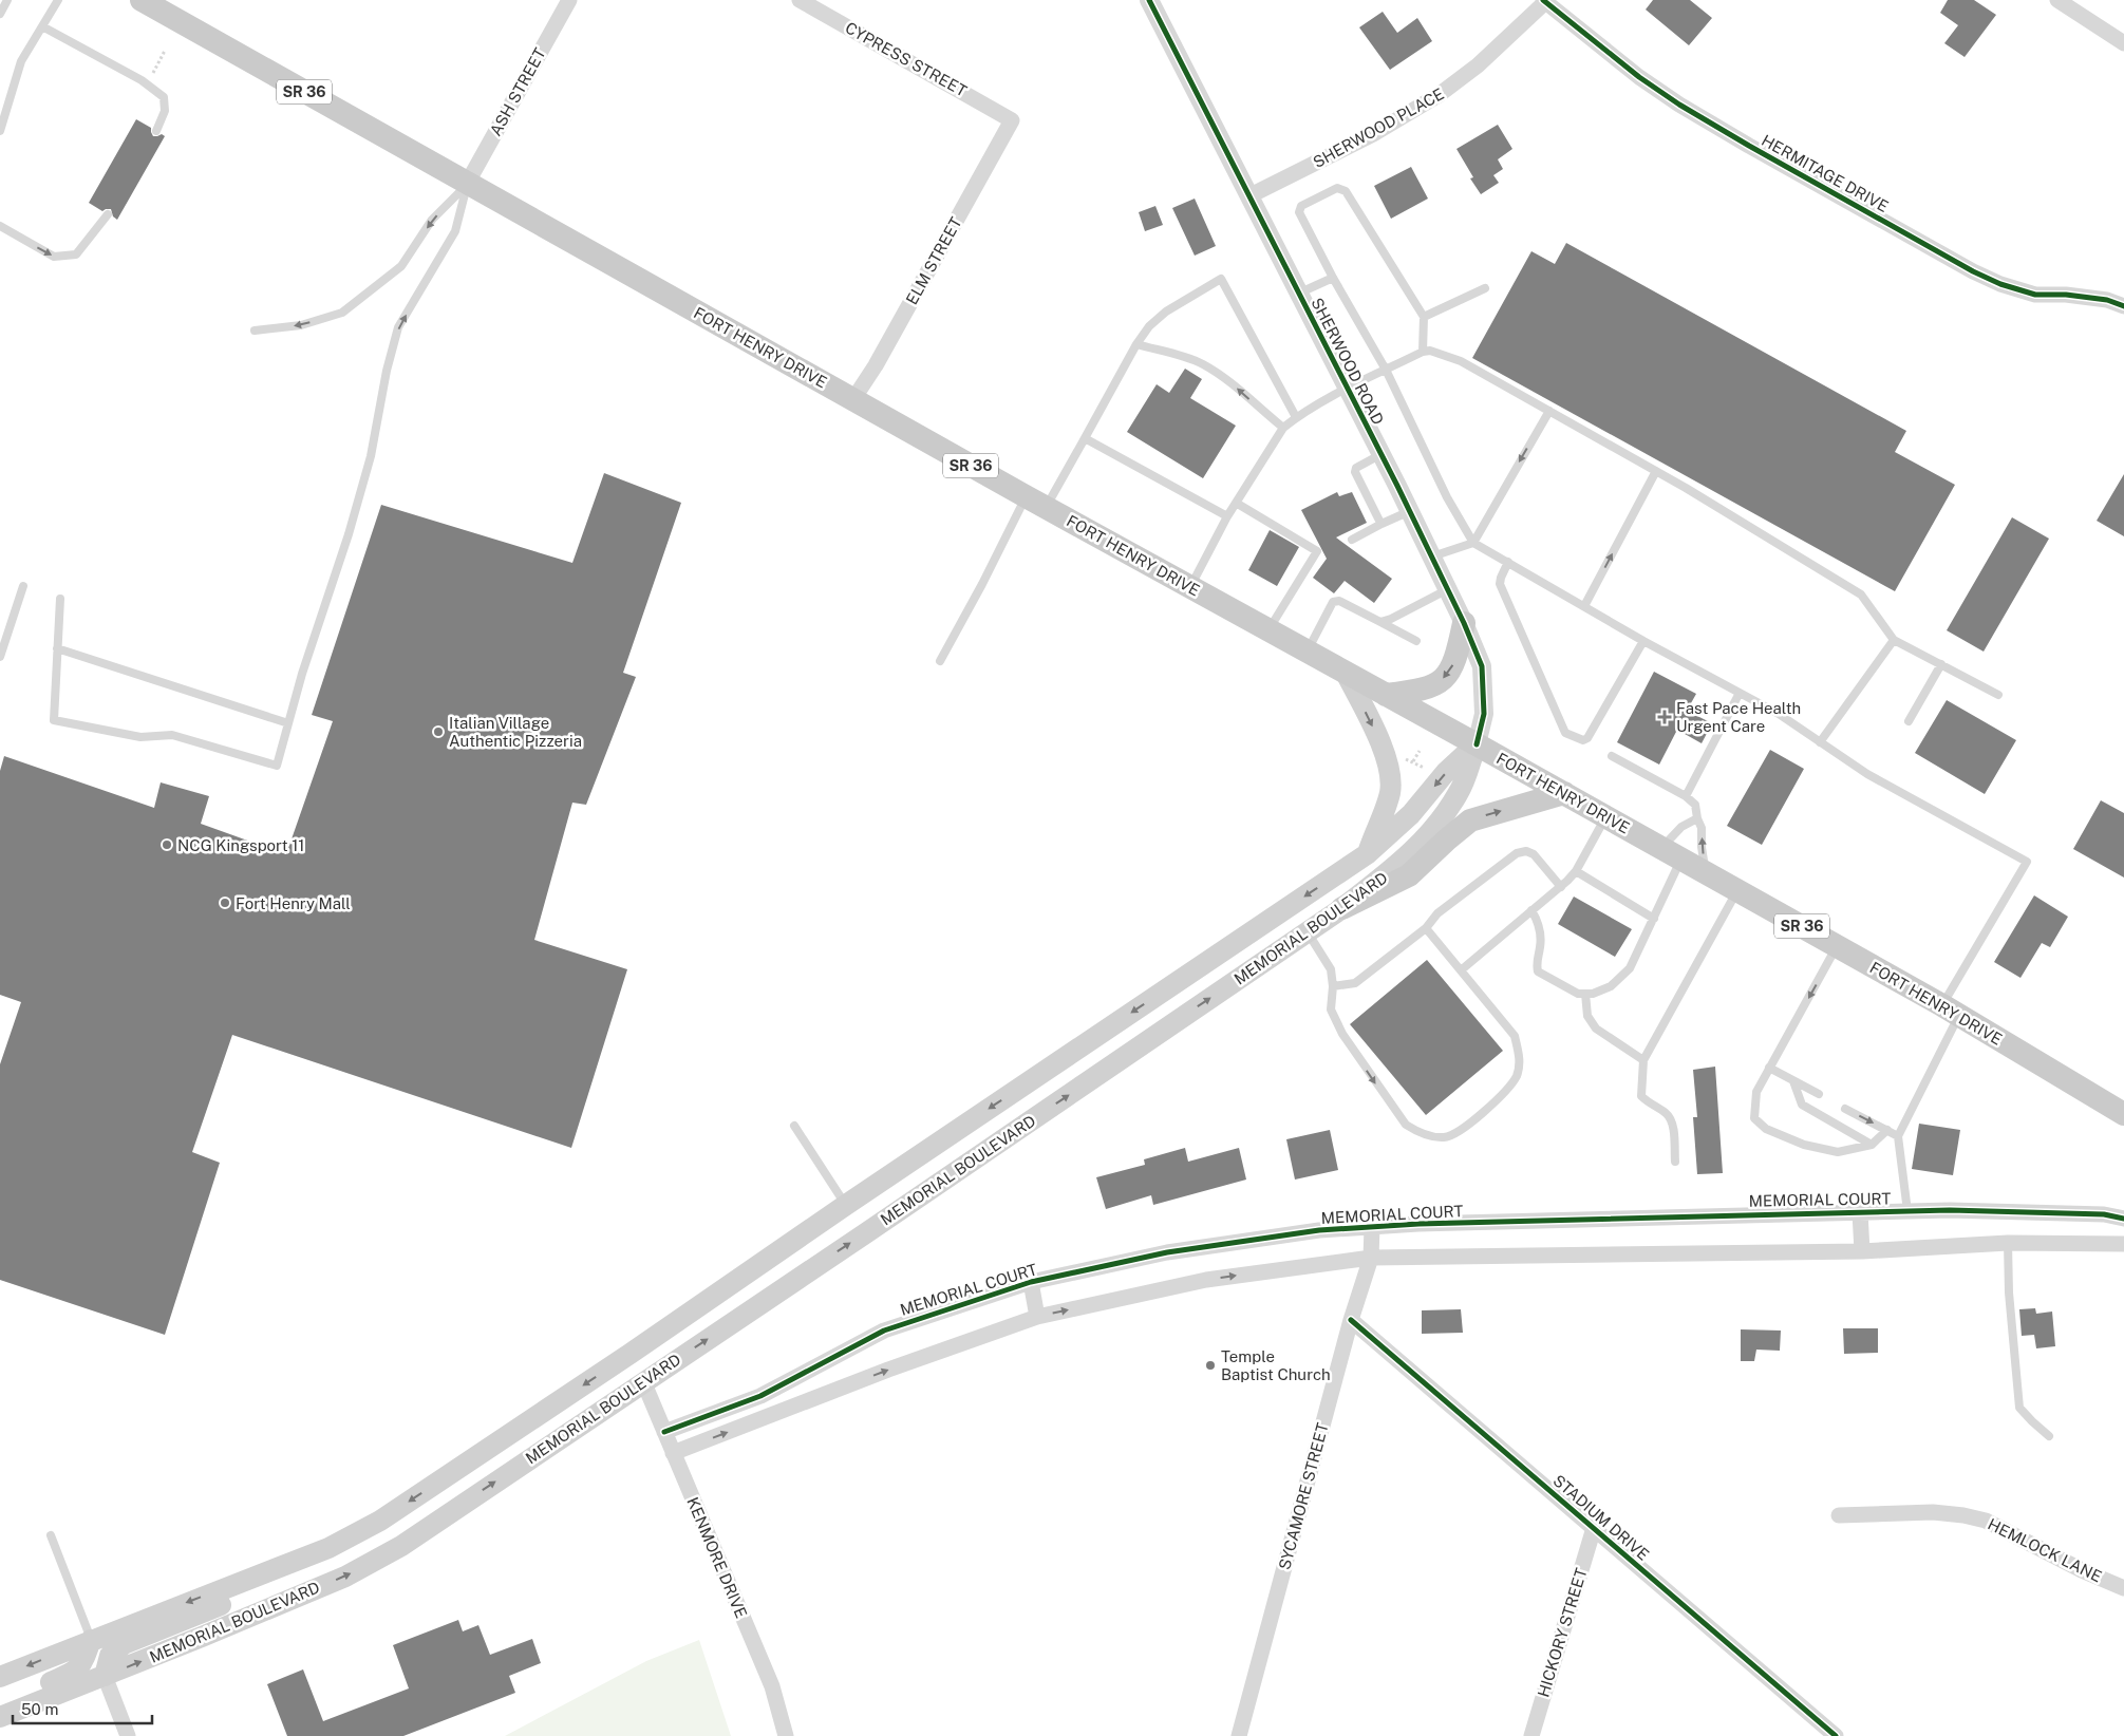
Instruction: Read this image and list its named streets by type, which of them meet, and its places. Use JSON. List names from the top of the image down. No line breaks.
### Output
{"streets":{"main road":["SR 36","FORT HENRY DRIVE","MEMORIAL BOULEVARD"],"street":["CYPRESS STREET","ASH STREET","SHERWOOD PLACE","HERMITAGE DRIVE","ELM STREET","SHERWOOD ROAD","MEMORIAL COURT","SYCAMORE STREET","STADIUM DRIVE","HEMLOCK LANE","KENMORE DRIVE","HICKORY STREET"]},"crossings":[["CYPRESS STREET","ELM STREET"],["ASH STREET","FORT HENRY DRIVE"],["SHERWOOD PLACE","HERMITAGE DRIVE"],["SHERWOOD PLACE","SHERWOOD ROAD"],["ELM STREET","FORT HENRY DRIVE"],["FORT HENRY DRIVE","SHERWOOD ROAD"],["FORT HENRY DRIVE","MEMORIAL BOULEVARD"],["SHERWOOD ROAD","MEMORIAL BOULEVARD"],["MEMORIAL BOULEVARD","KENMORE DRIVE"],["MEMORIAL COURT","SYCAMORE STREET"],["MEMORIAL COURT","KENMORE DRIVE"],["SYCAMORE STREET","STADIUM DRIVE"],["STADIUM DRIVE","HICKORY STREET"]],"places":{"health":["Fast Pace Health Urgent Care"],"other":["Italian Village Authentic Pizzeria","NCG Kingsport 11","Fort Henry Mall","Temple Baptist Church"]},"scale_bar":"50 m"}
